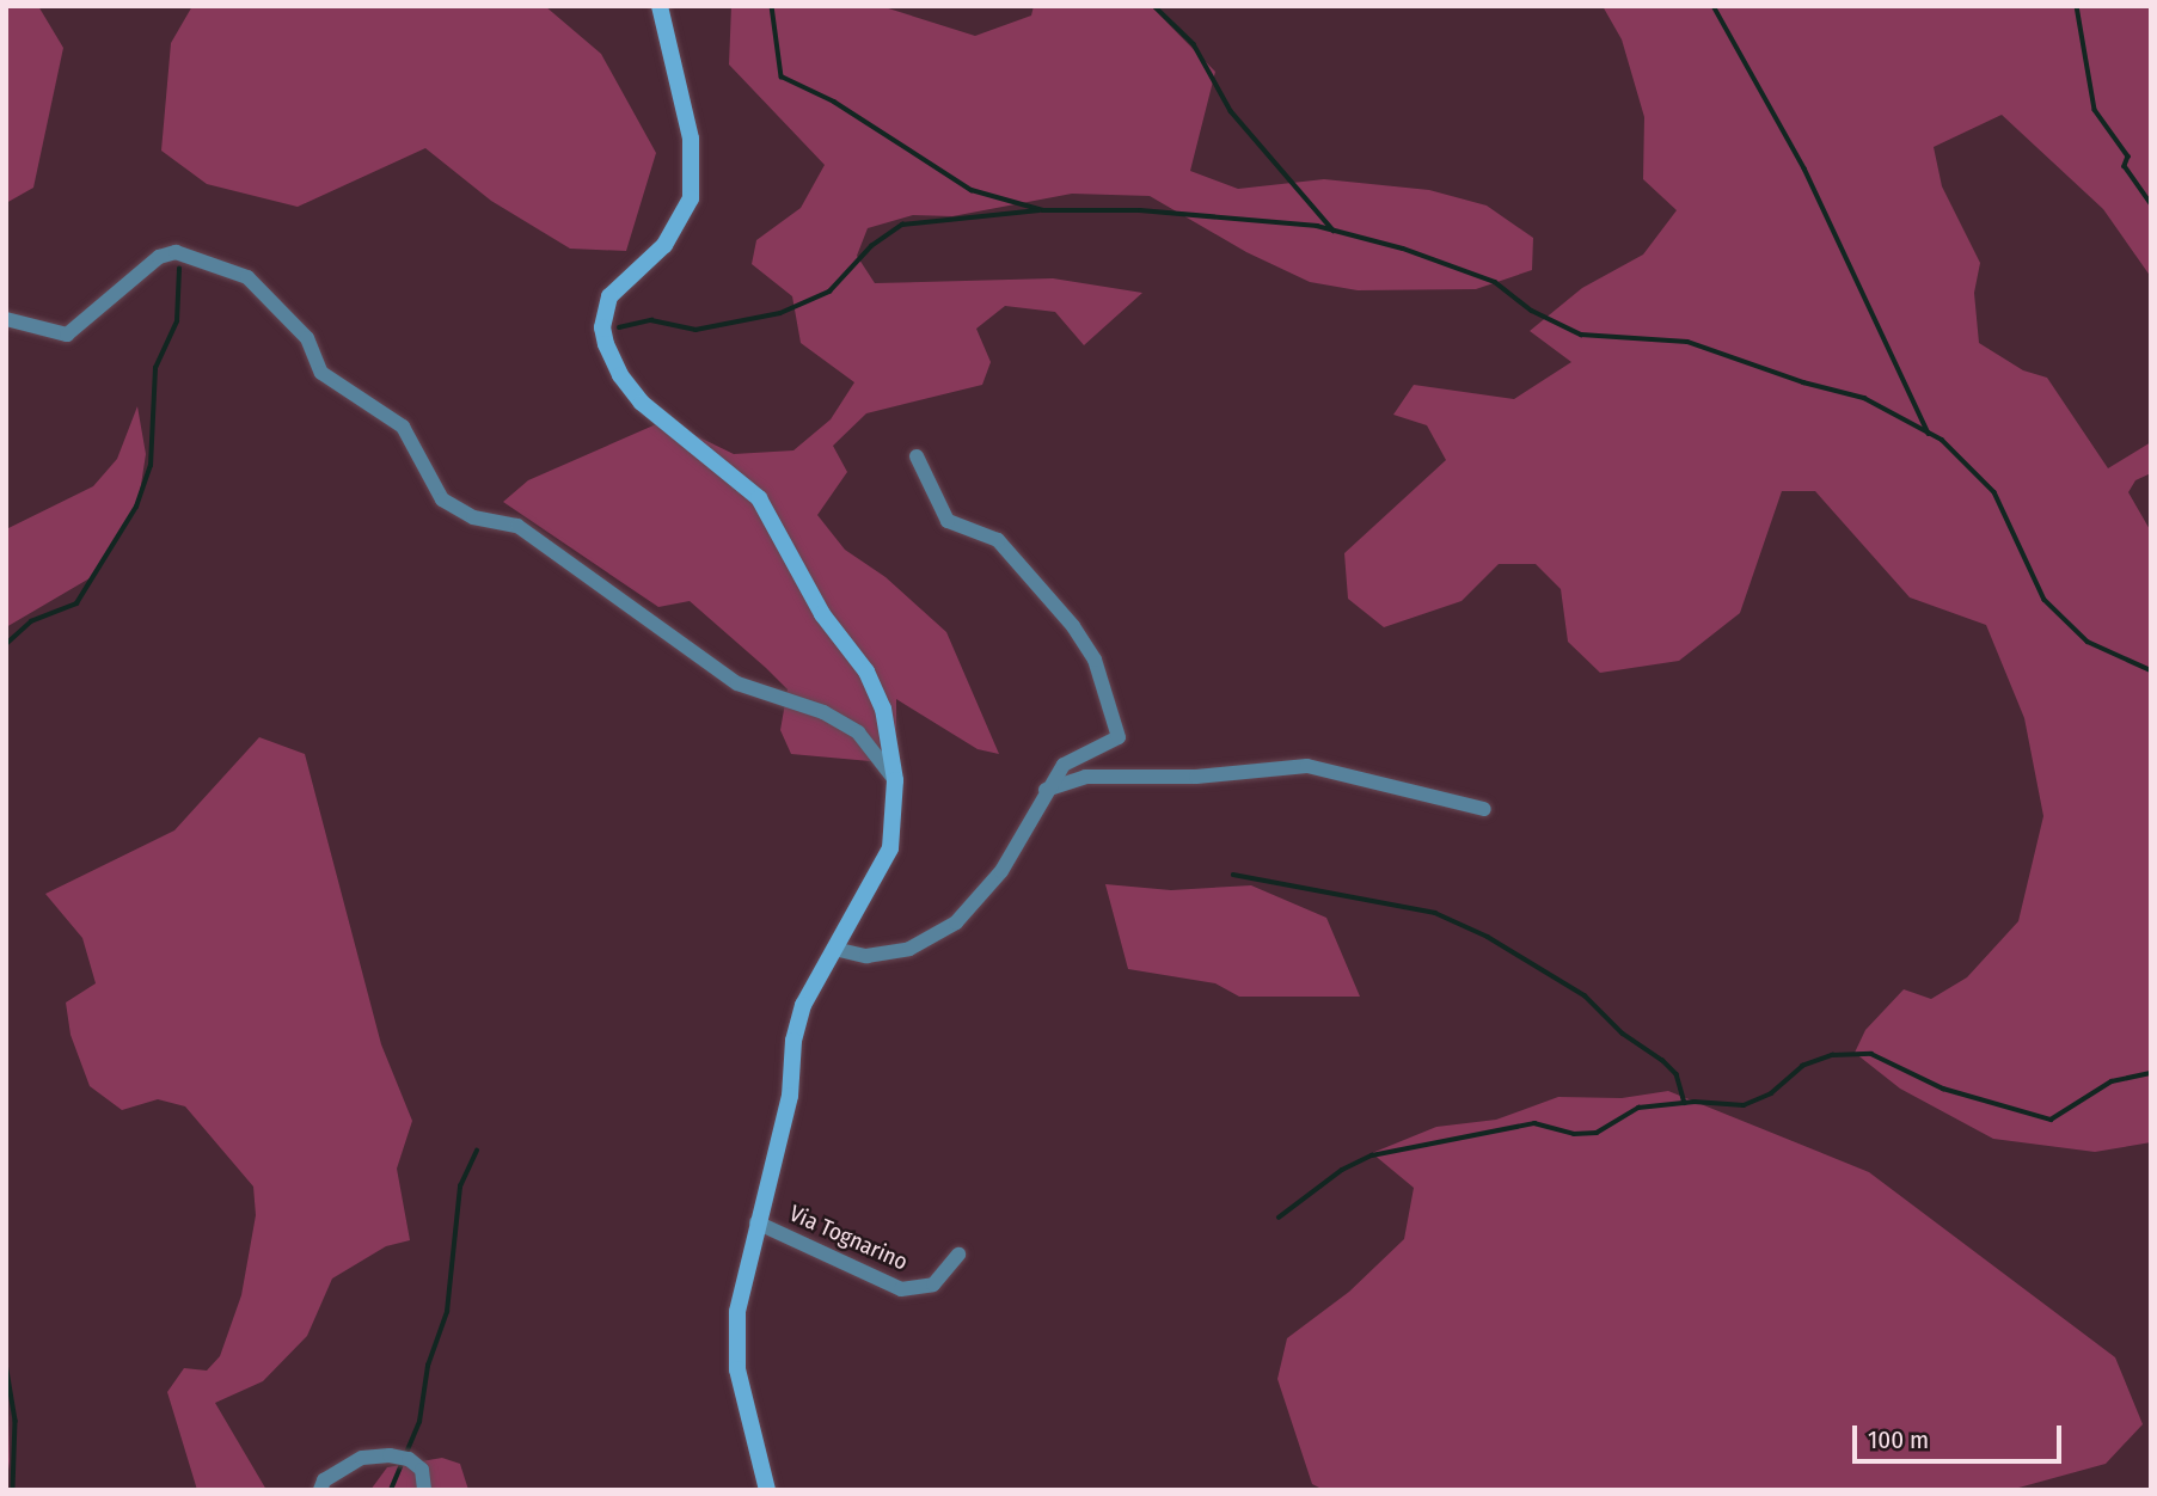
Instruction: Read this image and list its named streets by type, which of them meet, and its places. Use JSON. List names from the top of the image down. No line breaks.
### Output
{"streets":{"street":["Via Tognarino"]},"scale_bar":"100 m"}
